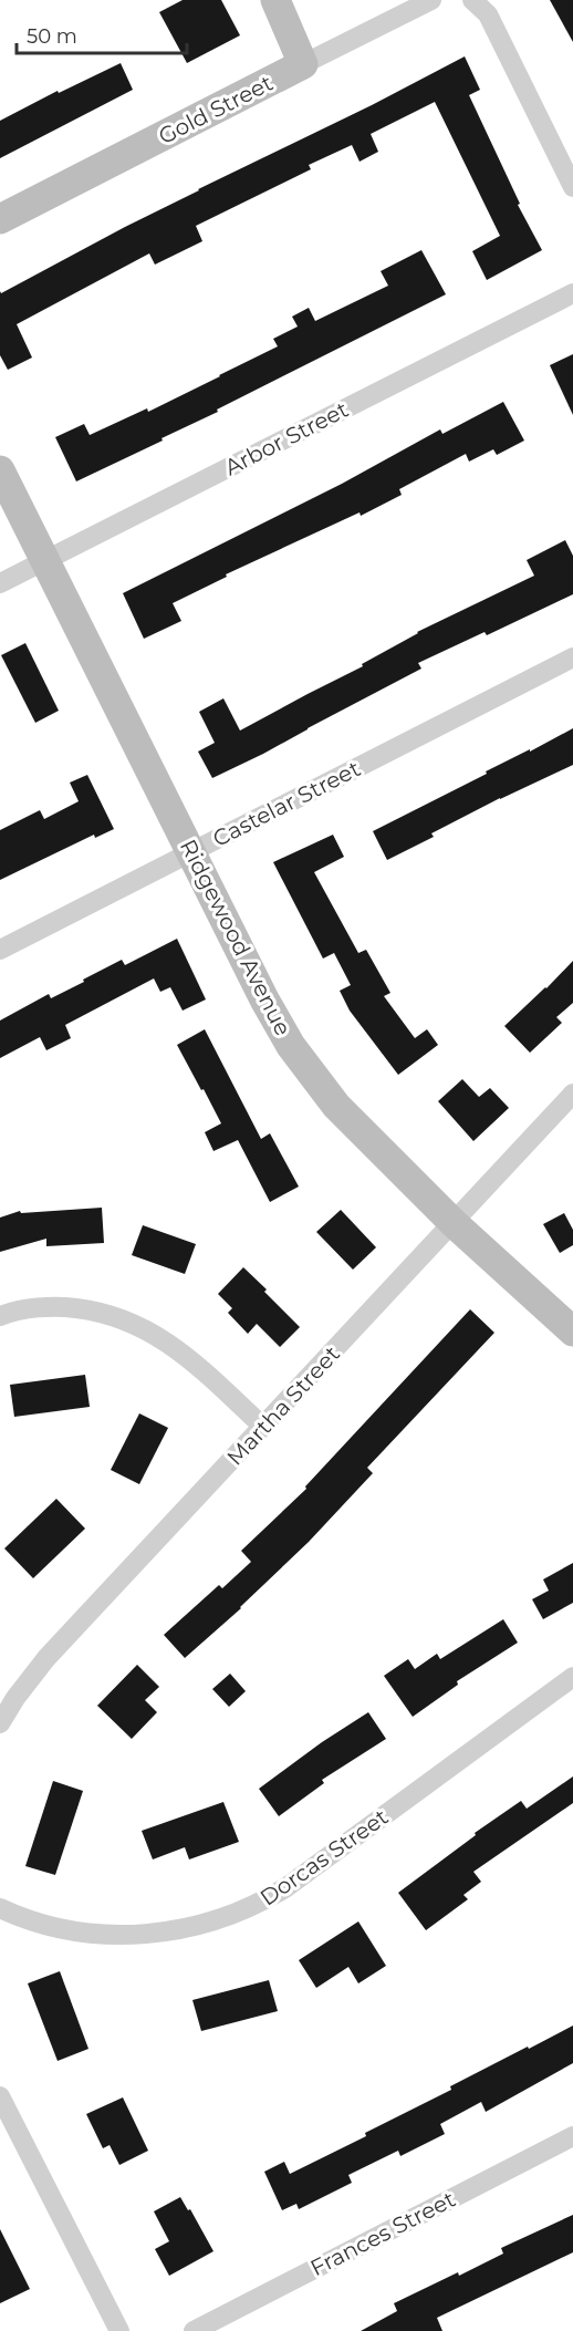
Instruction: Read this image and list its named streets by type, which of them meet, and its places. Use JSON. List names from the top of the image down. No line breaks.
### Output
{"streets":{"main road":["Gold Street","Ridgewood Avenue"],"street":["Arbor Street","Castelar Street","Martha Street","Dorcas Street","Frances Street"]},"crossings":[["Arbor Street","Ridgewood Avenue"],["Castelar Street","Ridgewood Avenue"],["Ridgewood Avenue","Martha Street"]],"scale_bar":"50 m"}
